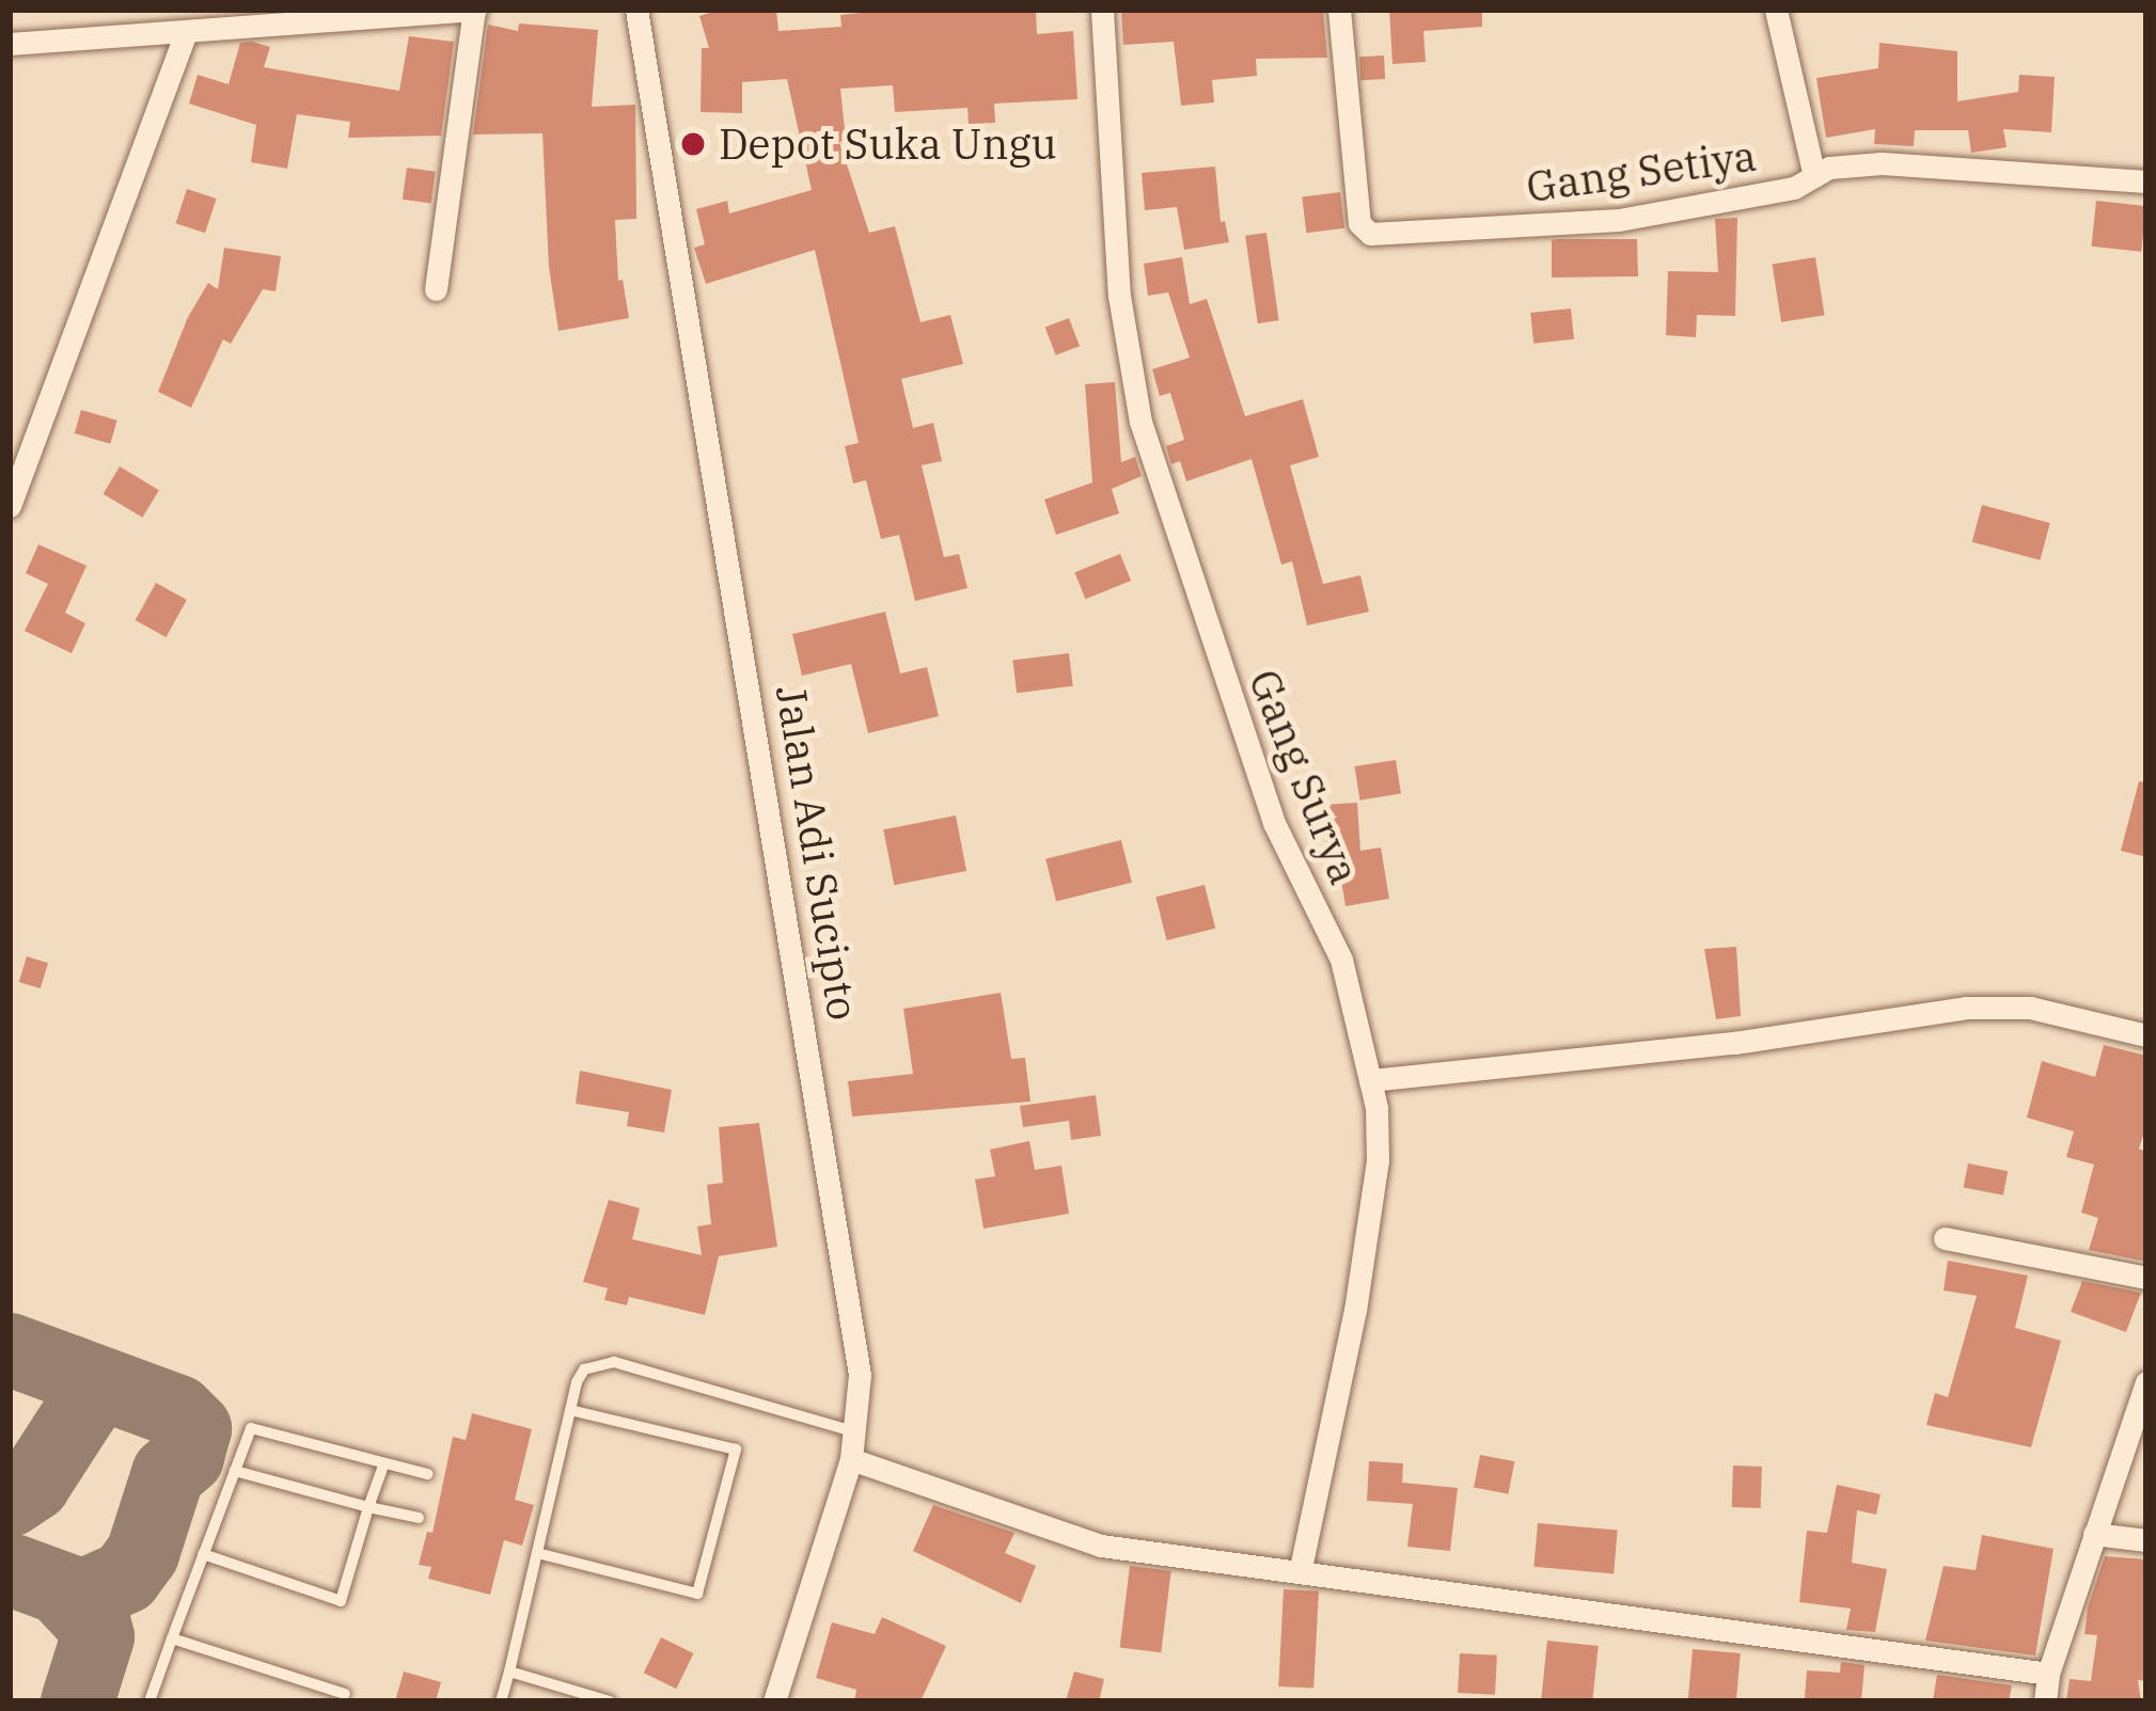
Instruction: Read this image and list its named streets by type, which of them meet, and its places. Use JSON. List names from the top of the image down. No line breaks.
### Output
{"streets":{"street":["Gang Setiya","Gang Surya","Jalan Adi Sucipto"]},"places":["Depot Suka Ungu"]}
